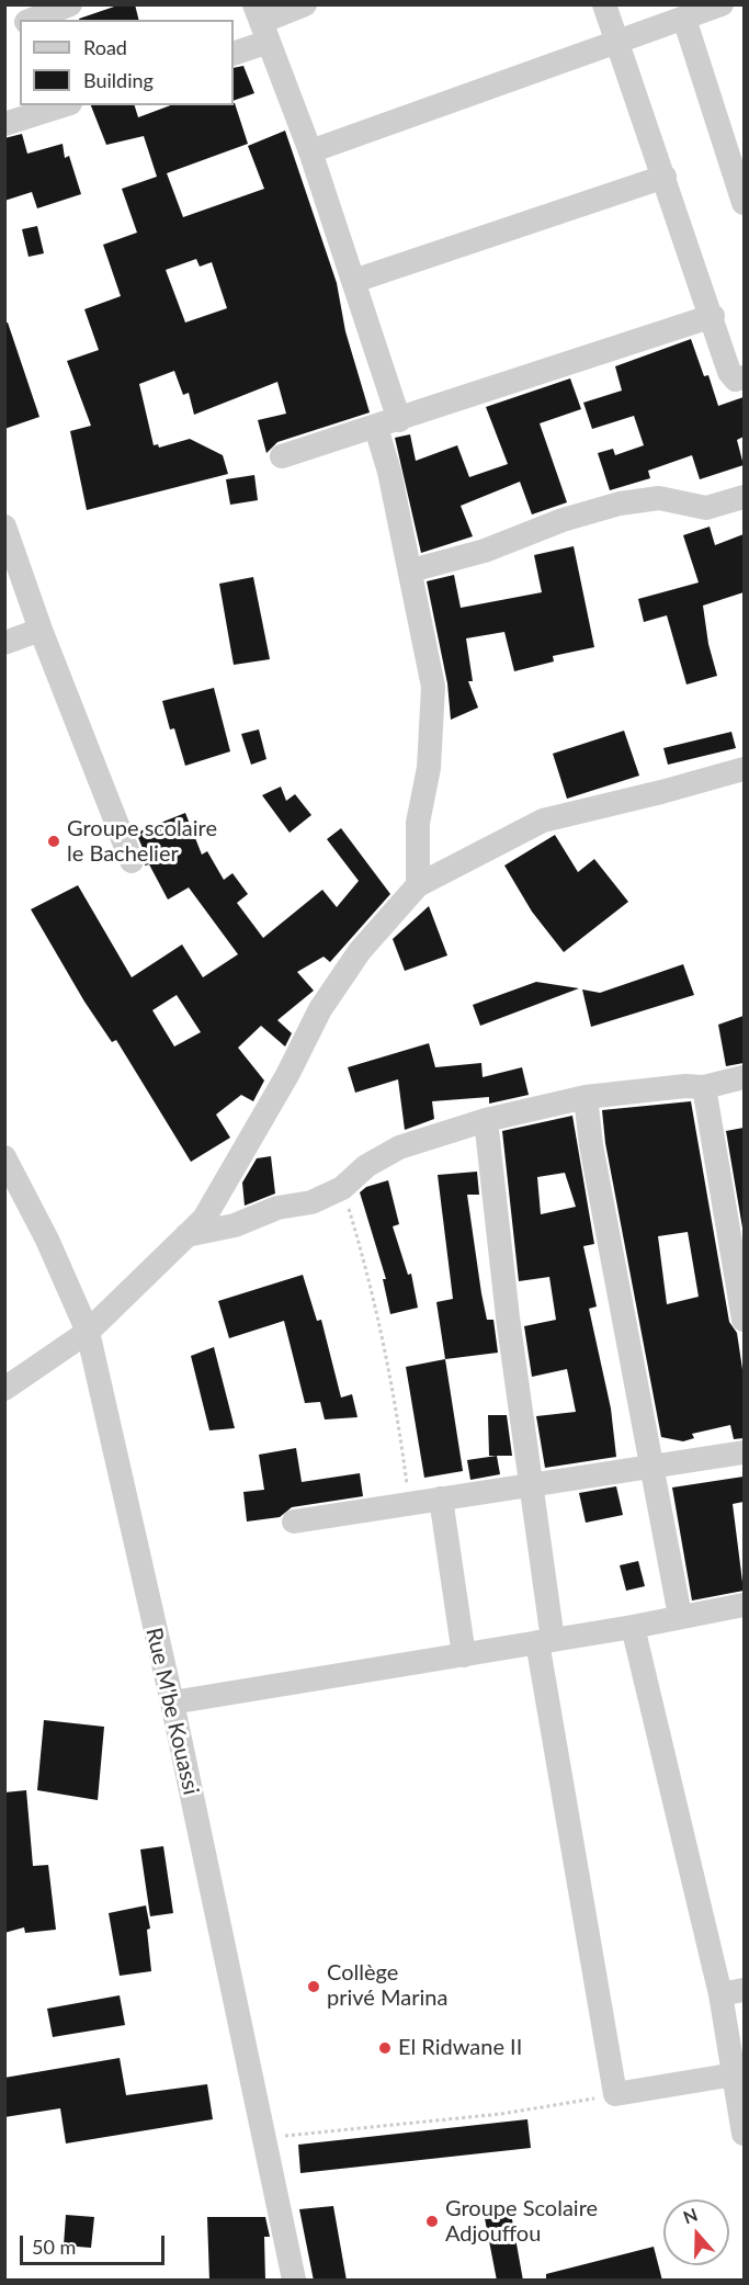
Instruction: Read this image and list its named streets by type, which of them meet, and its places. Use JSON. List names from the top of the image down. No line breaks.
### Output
{"streets":{"street":["Rue M'be Kouassi"]},"places":["Groupe scolaire le Bachelier","Collège privé Marina","El Ridwane II","Groupe Scolaire Adjouffou"],"legend":["Road","Building"],"scale_bar":"50 m","north":"top"}
